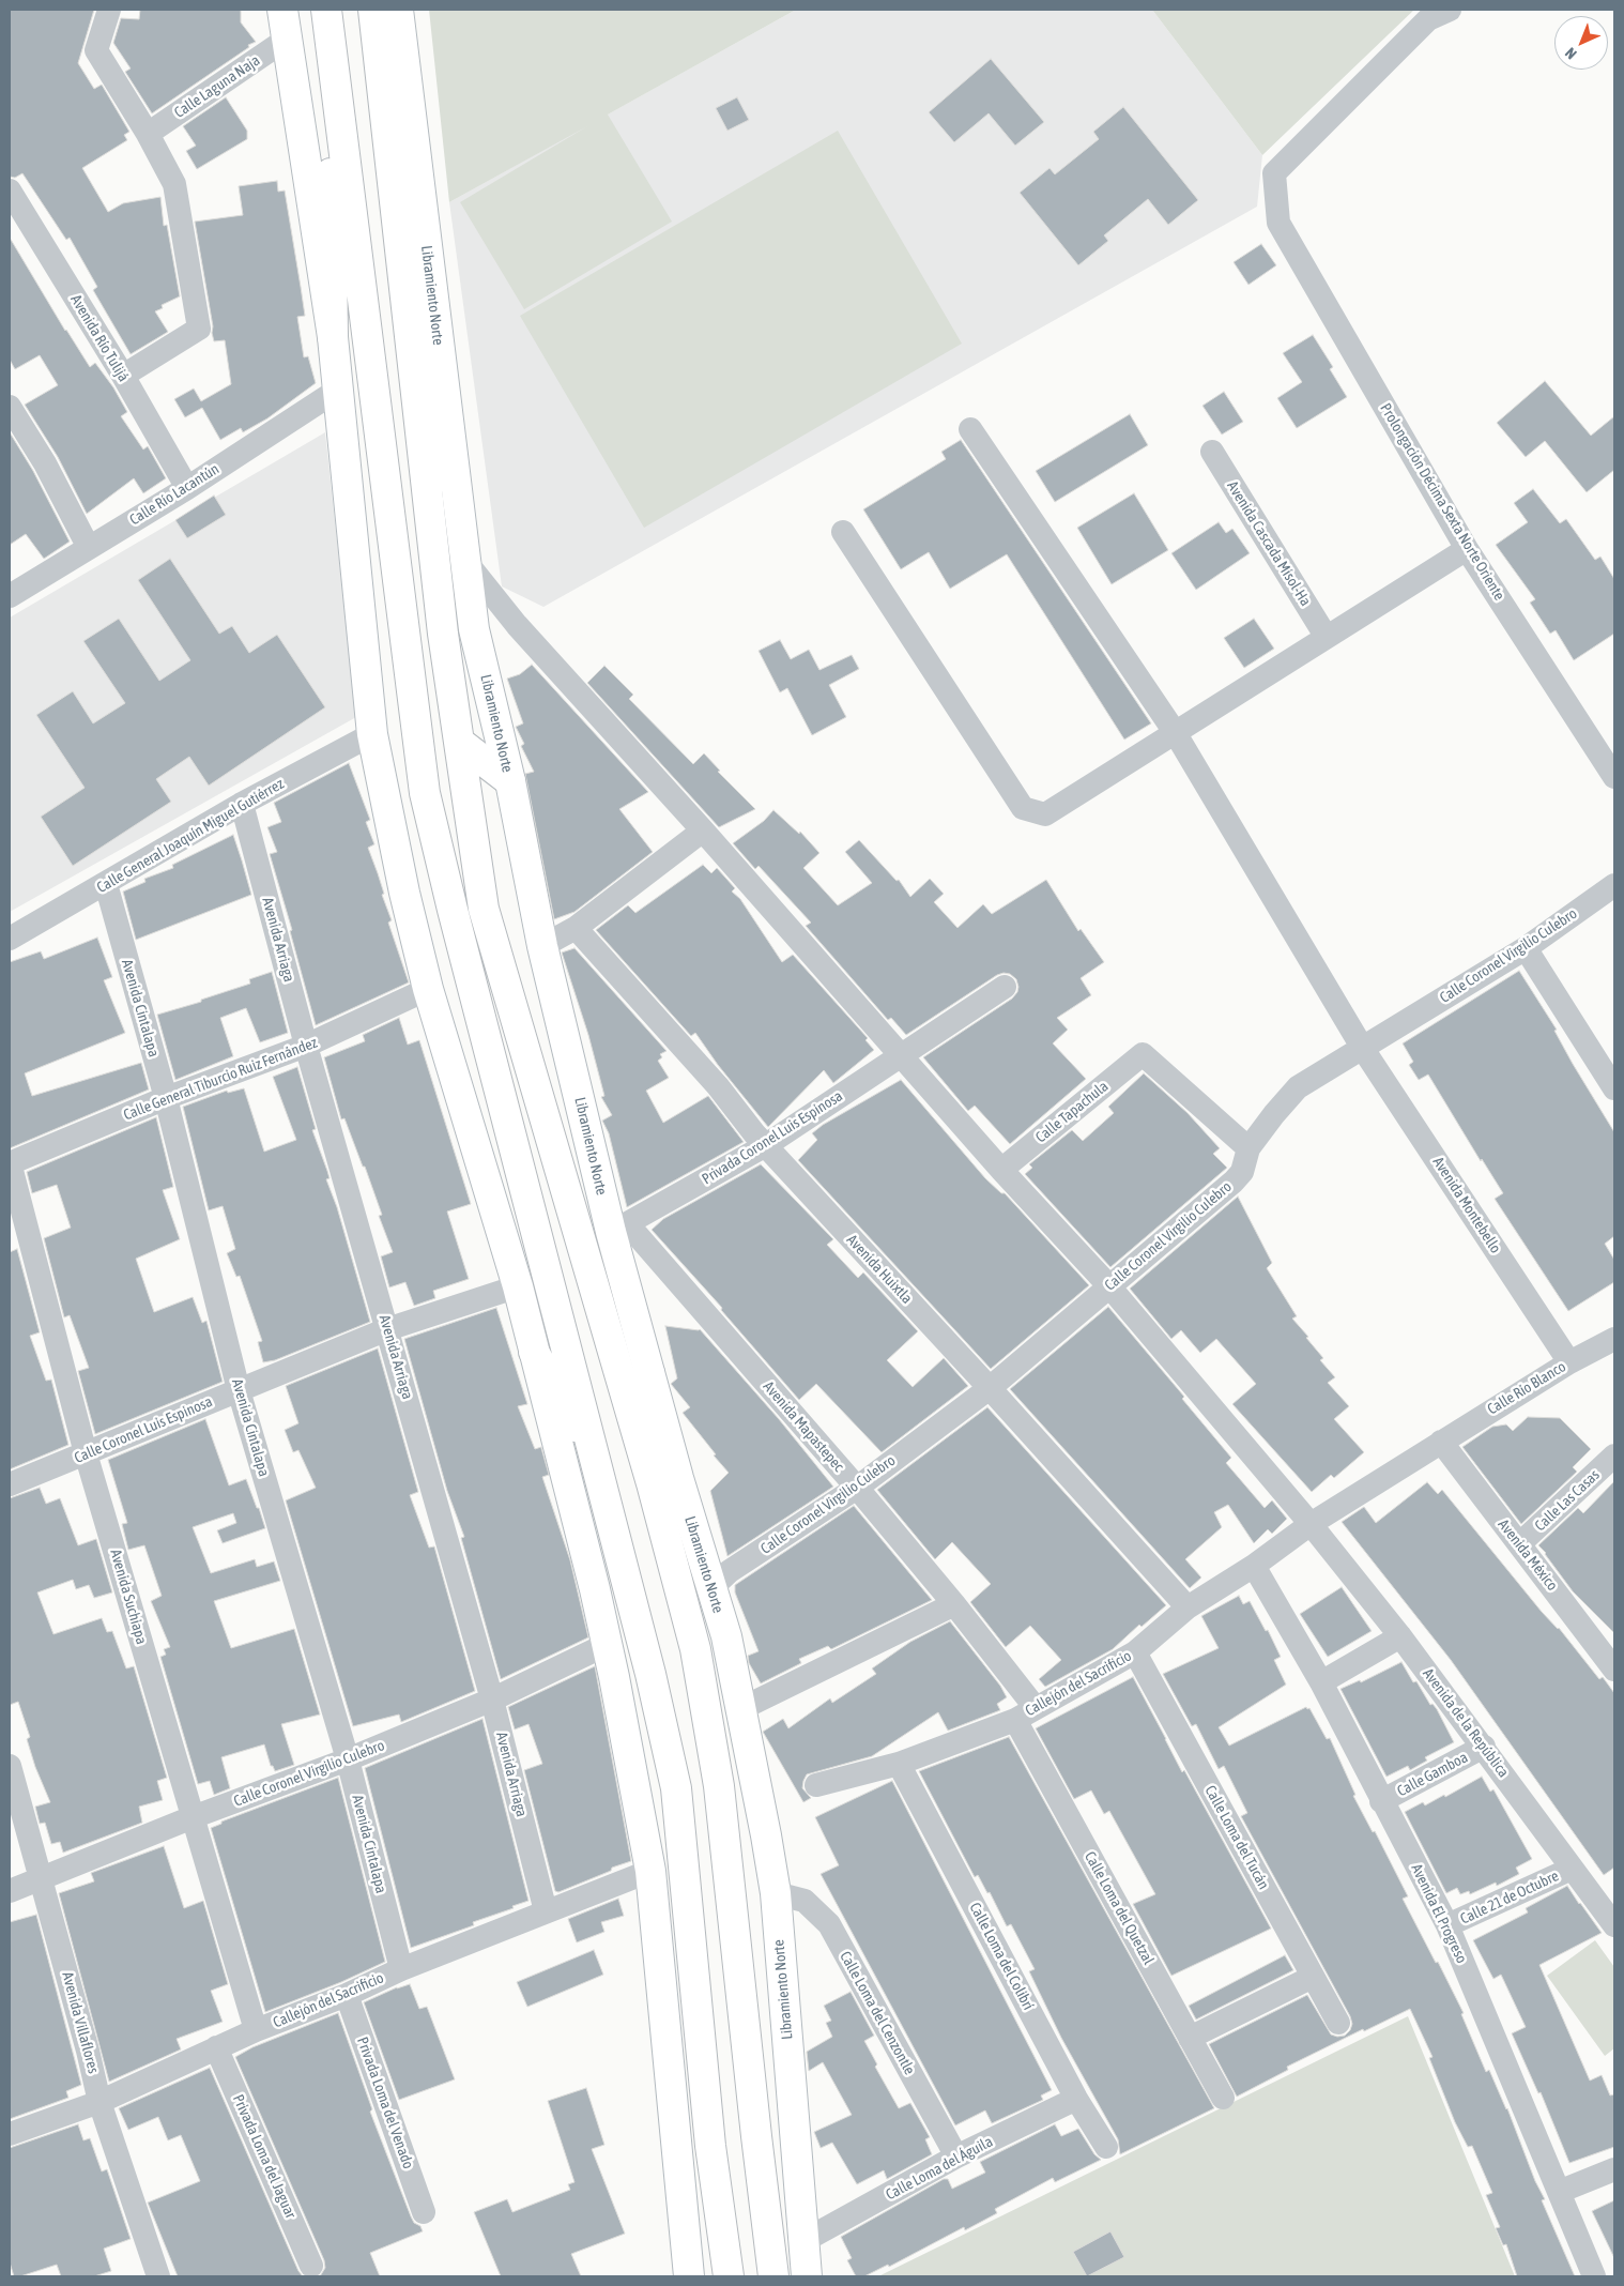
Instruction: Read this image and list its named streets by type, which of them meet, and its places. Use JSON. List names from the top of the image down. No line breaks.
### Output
{"streets":{"main road":["Libramiento Norte"],"street":["Calle Laguna Naja","Avenida Río Tulijá","Calle Río Lacantún","Prolongación Décima Sexta Norte Oriente","Avenida Cascada Misol-Ha","Calle General Joaquín Miguel Gutiérrez","Avenida Arriaga","Calle Coronel Virgilio Culebro","Avenida Cintalapa","Calle General Tiburcio Ruiz Fernández","Calle Tapachula","Privada Coronel Luis Espinosa","Avenida Montebello","Avenida Huixtla","Calle Río Blanco","Avenida Mapastepec","Calle Coronel Luis Espinosa","Calle Las Casas","Avenida México","Avenida Suchiapa","Callejón del Sacrificio","Avenida de la República","Calle Gamboa","Calle Loma del Tucán","Calle 21 de Octubre","Calle Loma del Quetzal","Avenida El Progreso","Calle Loma del Colibrí","Calle Loma del Cenzontle","Avenida Villaflores","Privada Loma del Venado","Privada Loma del Jaguar","Calle Loma del Águila"]},"crossings":[["Libramiento Norte","Calle Coronel Virgilio Culebro"],["Libramiento Norte","Privada Coronel Luis Espinosa"],["Libramiento Norte","Avenida Mapastepec"],["Libramiento Norte","Avenida de la República"],["Libramiento Norte","Calle Loma del Cenzontle"],["Libramiento Norte","Calle Loma del Águila"],["Avenida Río Tulijá","Calle Río Lacantún"],["Calle General Joaquín Miguel Gutiérrez","Avenida Arriaga"],["Calle General Joaquín Miguel Gutiérrez","Avenida Cintalapa"],["Avenida Arriaga","Calle Coronel Virgilio Culebro"],["Avenida Arriaga","Calle General Tiburcio Ruiz Fernández"],["Avenida Arriaga","Calle Coronel Luis Espinosa"],["Avenida Arriaga","Callejón del Sacrificio"],["Calle Coronel Virgilio Culebro","Avenida Cintalapa"],["Calle Coronel Virgilio Culebro","Calle Tapachula"],["Calle Coronel Virgilio Culebro","Avenida Montebello"],["Calle Coronel Virgilio Culebro","Avenida Huixtla"],["Calle Coronel Virgilio Culebro","Avenida Mapastepec"],["Calle Coronel Virgilio Culebro","Avenida Suchiapa"],["Calle Coronel Virgilio Culebro","Avenida de la República"],["Calle Coronel Virgilio Culebro","Avenida Villaflores"],["Avenida Cintalapa","Calle General Tiburcio Ruiz Fernández"],["Avenida Cintalapa","Calle Coronel Luis Espinosa"],["Avenida Cintalapa","Callejón del Sacrificio"],["Calle General Tiburcio Ruiz Fernández","Avenida Suchiapa"],["Calle Tapachula","Avenida de la República"],["Privada Coronel Luis Espinosa","Avenida Huixtla"],["Privada Coronel Luis Espinosa","Avenida Mapastepec"],["Privada Coronel Luis Espinosa","Avenida de la República"],["Avenida Montebello","Calle Río Blanco"],["Avenida Huixtla","Callejón del Sacrificio"],["Calle Río Blanco","Avenida México"],["Avenida Mapastepec","Callejón del Sacrificio"],["Avenida Mapastepec","Calle Loma del Quetzal"],["Calle Coronel Luis Espinosa","Avenida Suchiapa"],["Calle Las Casas","Avenida México"],["Avenida Suchiapa","Callejón del Sacrificio"],["Callejón del Sacrificio","Avenida de la República"],["Callejón del Sacrificio","Calle Loma del Tucán"],["Callejón del Sacrificio","Calle Loma del Quetzal"],["Callejón del Sacrificio","Avenida El Progreso"],["Callejón del Sacrificio","Calle Loma del Colibrí"],["Callejón del Sacrificio","Avenida Villaflores"],["Callejón del Sacrificio","Privada Loma del Venado"],["Callejón del Sacrificio","Privada Loma del Jaguar"],["Avenida de la República","Calle Gamboa"],["Avenida de la República","Calle 21 de Octubre"],["Calle Gamboa","Avenida El Progreso"],["Calle 21 de Octubre","Avenida El Progreso"],["Calle Loma del Colibrí","Calle Loma del Águila"],["Calle Loma del Cenzontle","Calle Loma del Águila"]],"north":"bottom left"}
